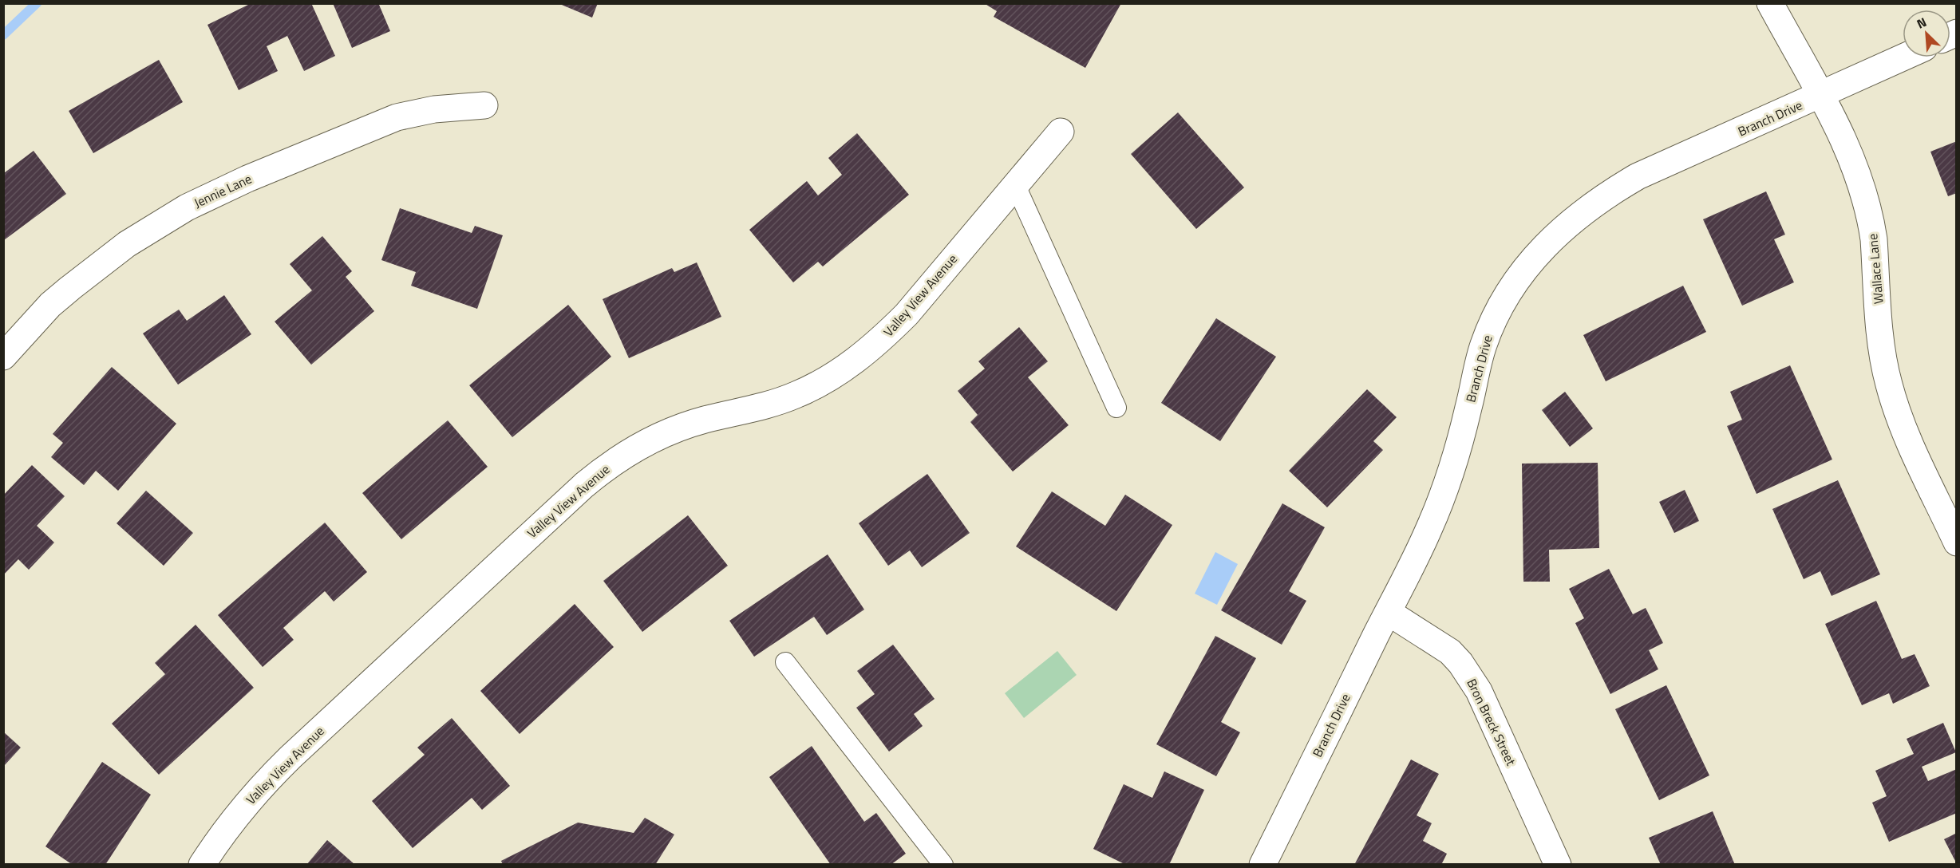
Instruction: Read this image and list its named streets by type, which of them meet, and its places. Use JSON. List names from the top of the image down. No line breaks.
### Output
{"streets":{"street":["Branch Drive","Jennie Lane","Wallace Lane","Valley View Avenue","Bron Breck Street"]},"crossings":[["Branch Drive","Wallace Lane"],["Branch Drive","Bron Breck Street"]],"north":"top left"}
